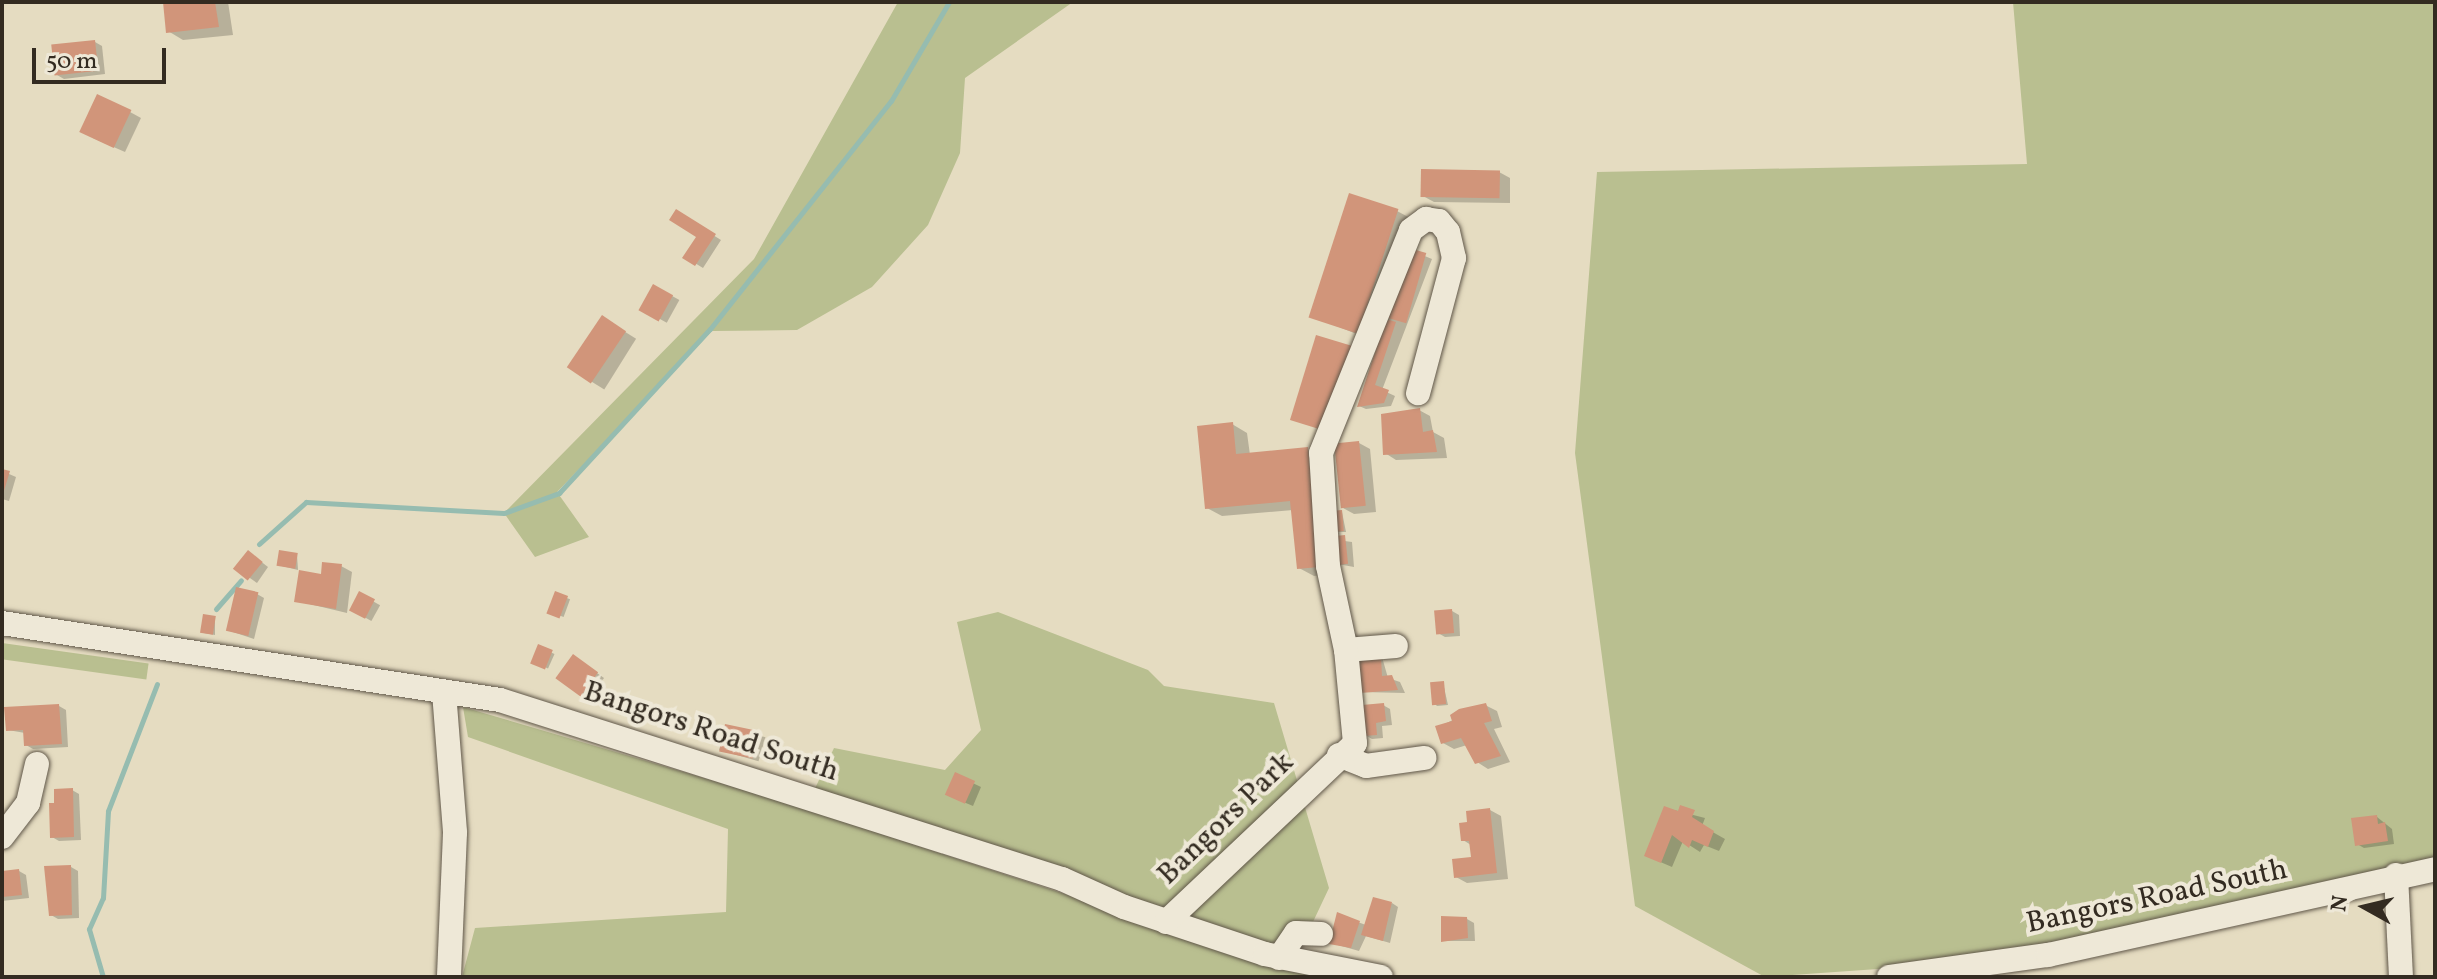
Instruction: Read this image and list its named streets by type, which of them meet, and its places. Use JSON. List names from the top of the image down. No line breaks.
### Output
{"streets":{"street":["Bangors Road South","Bangors Park"]},"crossings":[["Bangors Road South","Bangors Park"]],"scale_bar":"50 m","north":"left"}
